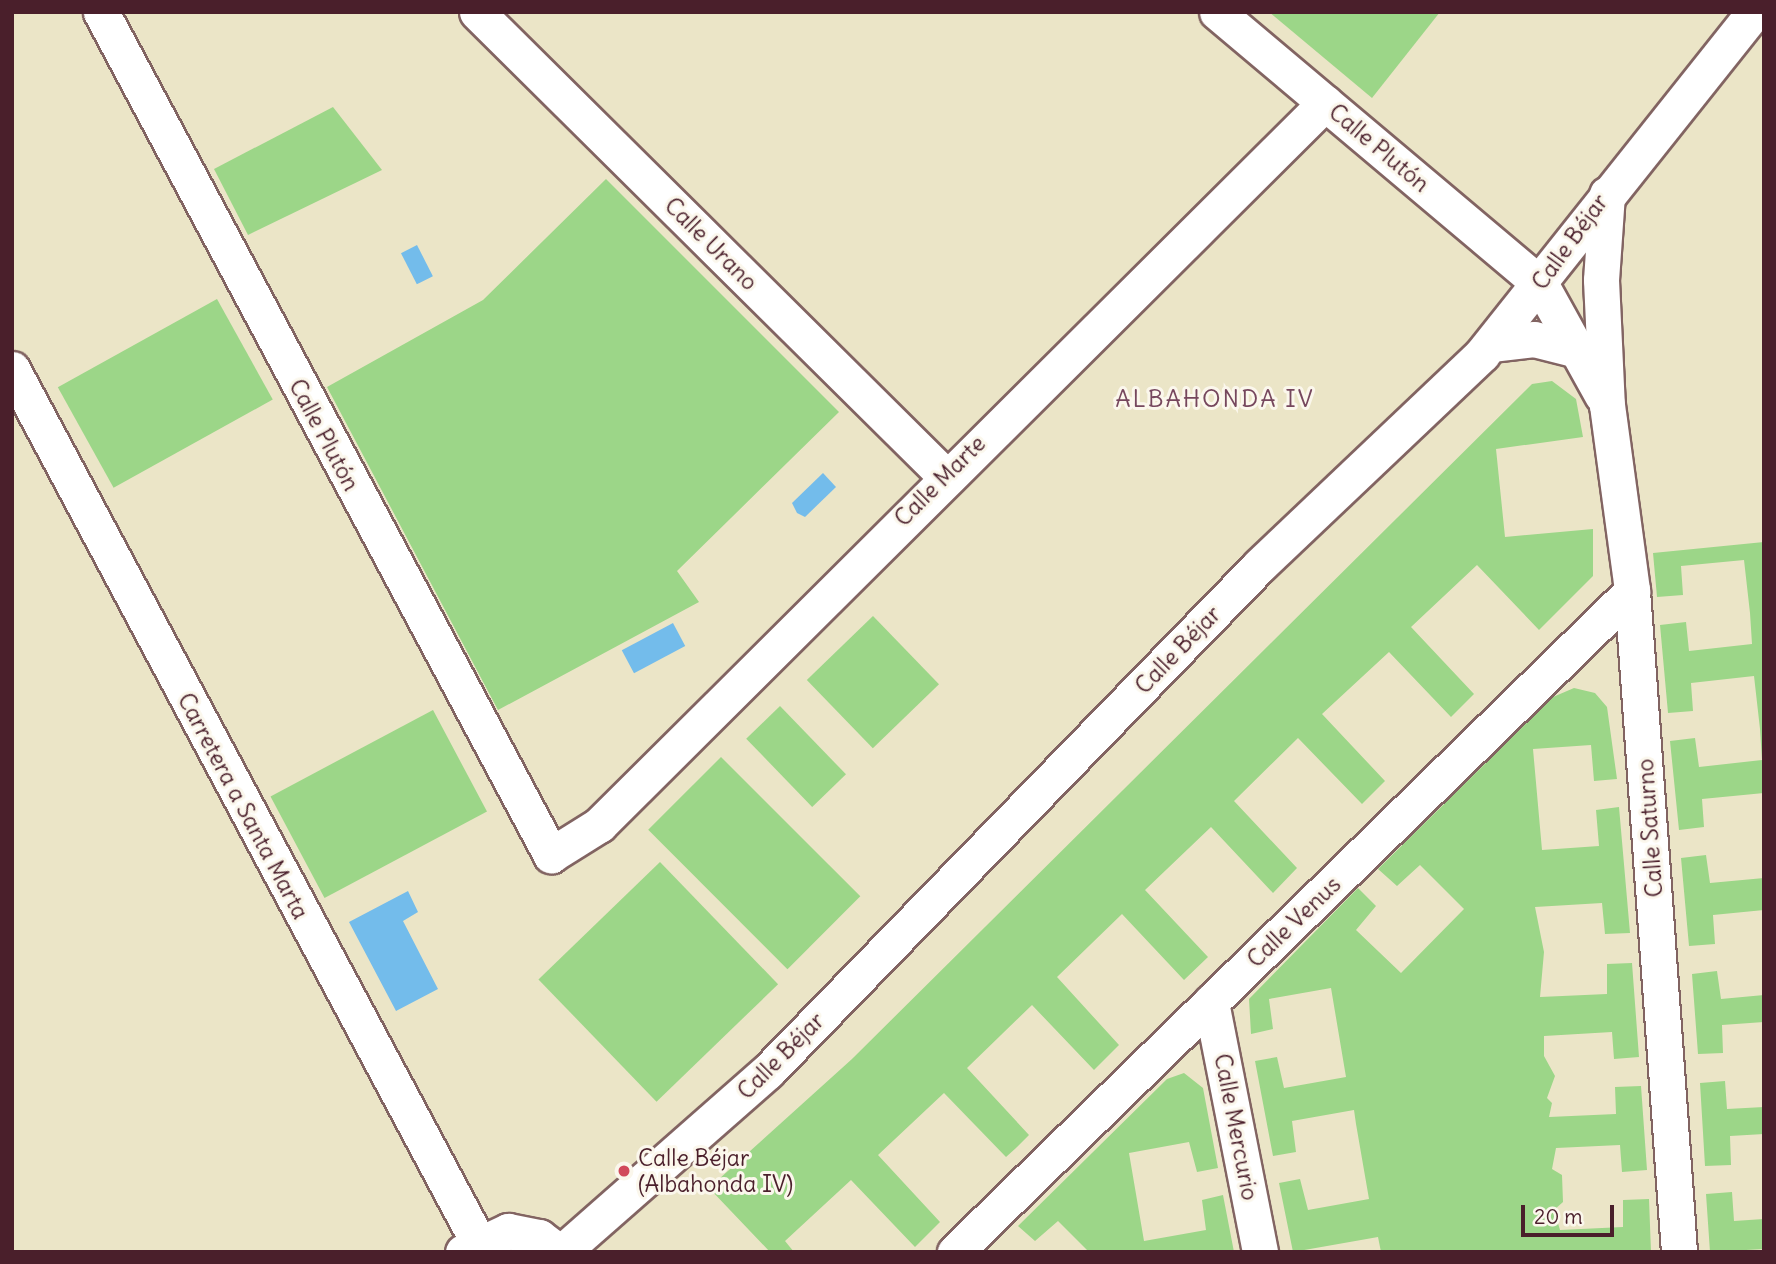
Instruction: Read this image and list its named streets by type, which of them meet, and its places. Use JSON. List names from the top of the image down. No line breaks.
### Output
{"streets":{"street":["Calle Plutón","Calle Béjar","Calle Urano","Calle Marte","Carretera a Santa Marta","Calle Saturno","Calle Venus","Calle Mercurio"]},"crossings":[["Calle Plutón","Calle Béjar"],["Calle Plutón","Calle Marte"],["Calle Plutón","Calle Saturno"],["Calle Béjar","Calle Saturno"],["Calle Urano","Calle Marte"],["Calle Saturno","Calle Venus"],["Calle Venus","Calle Mercurio"]],"districts":["ALBAHONDA IV"],"places":["Calle Béjar (Albahonda IV)"],"scale_bar":"20 m"}
